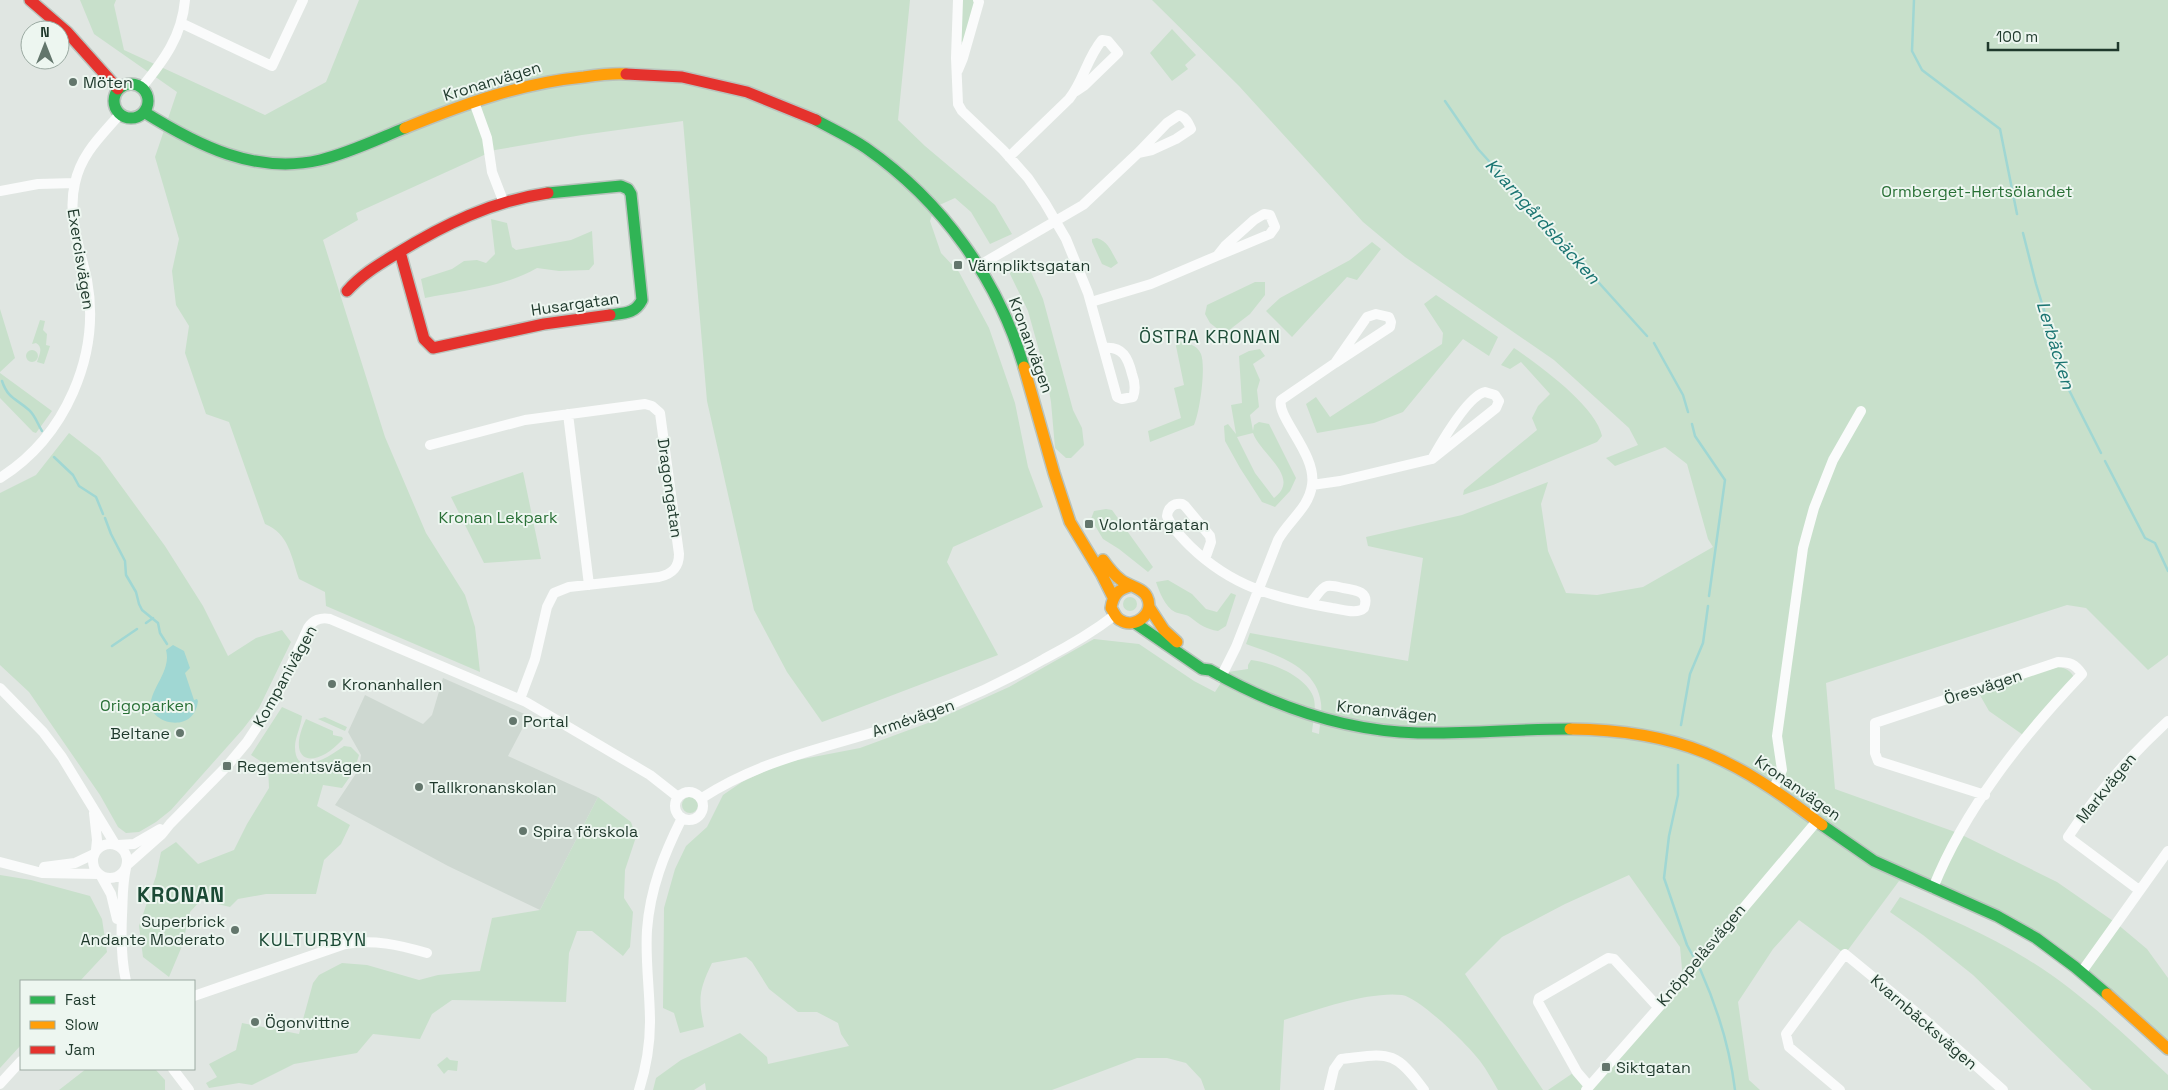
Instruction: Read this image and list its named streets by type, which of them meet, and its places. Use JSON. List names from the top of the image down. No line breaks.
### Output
{"streets":{"street":["Kronanvägen","Exercisvägen","Husargatan","Dragongatan","Kompanivägen","Öresvägen","Armévägen","Markvägen","Knöppelåsvägen","Kvarnbäcksvägen"]},"crossings":[["Kronanvägen","Exercisvägen"],["Kronanvägen","Öresvägen"],["Kronanvägen","Armévägen"],["Kronanvägen","Knöppelåsvägen"],["Dragongatan","Kompanivägen"]],"districts":["ÖSTRA KRONAN","KRONAN","KULTURBYN"],"water":["Kvarngårdsbäcken","Lerbäcken"],"parks":["Ormberget-Hertsölandet","Kronan Lekpark","Origoparken"],"places":{"other":["Möten","Kronanhallen","Portal","Beltane","Tallkronanskolan","Spira förskola","Superbrick Andante Moderato","Ögonvittne"],"transit":["Värnpliktsgatan","Volontärgatan","Regementsvägen","Siktgatan"]},"legend":["Fast","Slow","Jam"],"scale_bar":"100 m","north":"top"}
